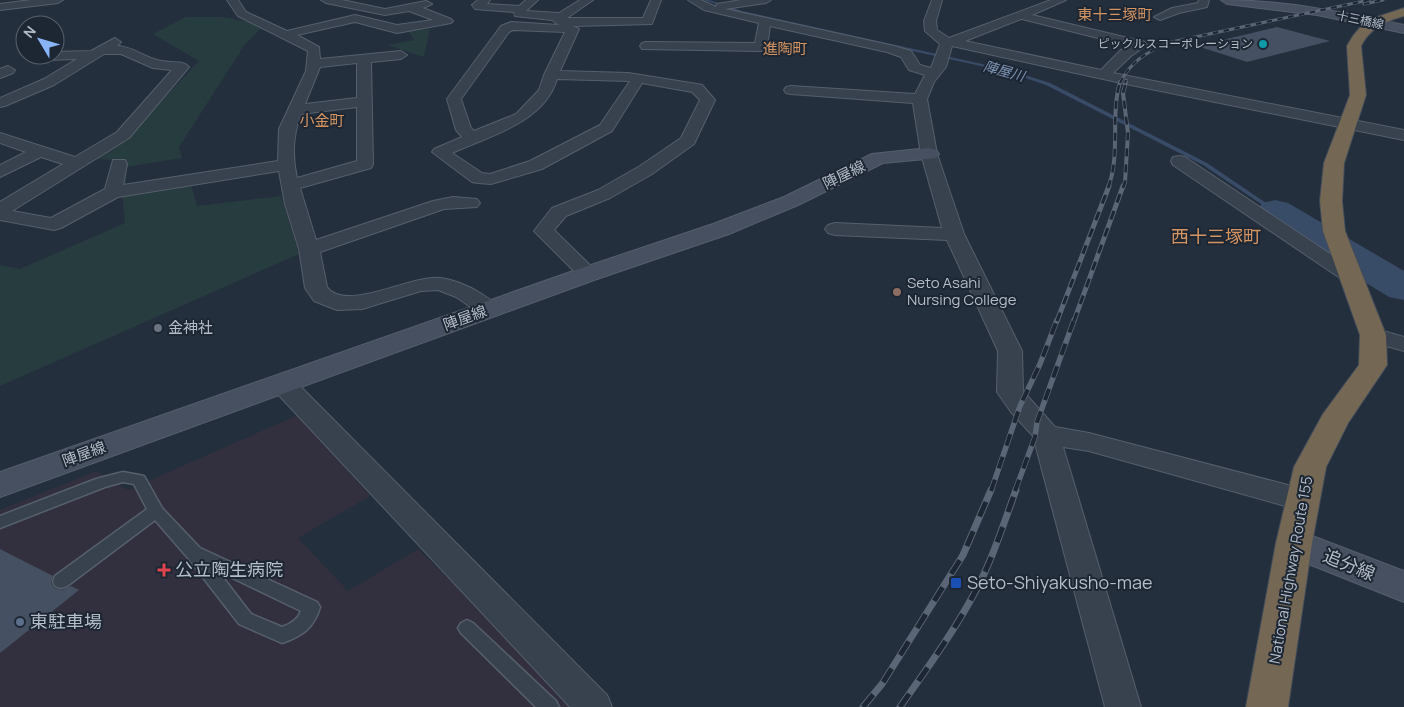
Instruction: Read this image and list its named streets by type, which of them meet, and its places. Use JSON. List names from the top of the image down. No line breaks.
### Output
{"streets":{"highway":["National Highway Route 155"],"street":["十三橋線","陣屋線","追分線"]},"crossings":[["十三橋線","National Highway Route 155"],["追分線","National Highway Route 155"]],"districts":["東十三塚町","進陶町","小金町","西十三塚町"],"water":["陣屋川"],"places":{"other":["ピックルスコーポレーション","Seto Asahi Nursing College","金神社","東駐車場"],"health":["公立陶生病院"],"transit":["Seto-Shiyakusho-mae"]},"north":"top left"}
